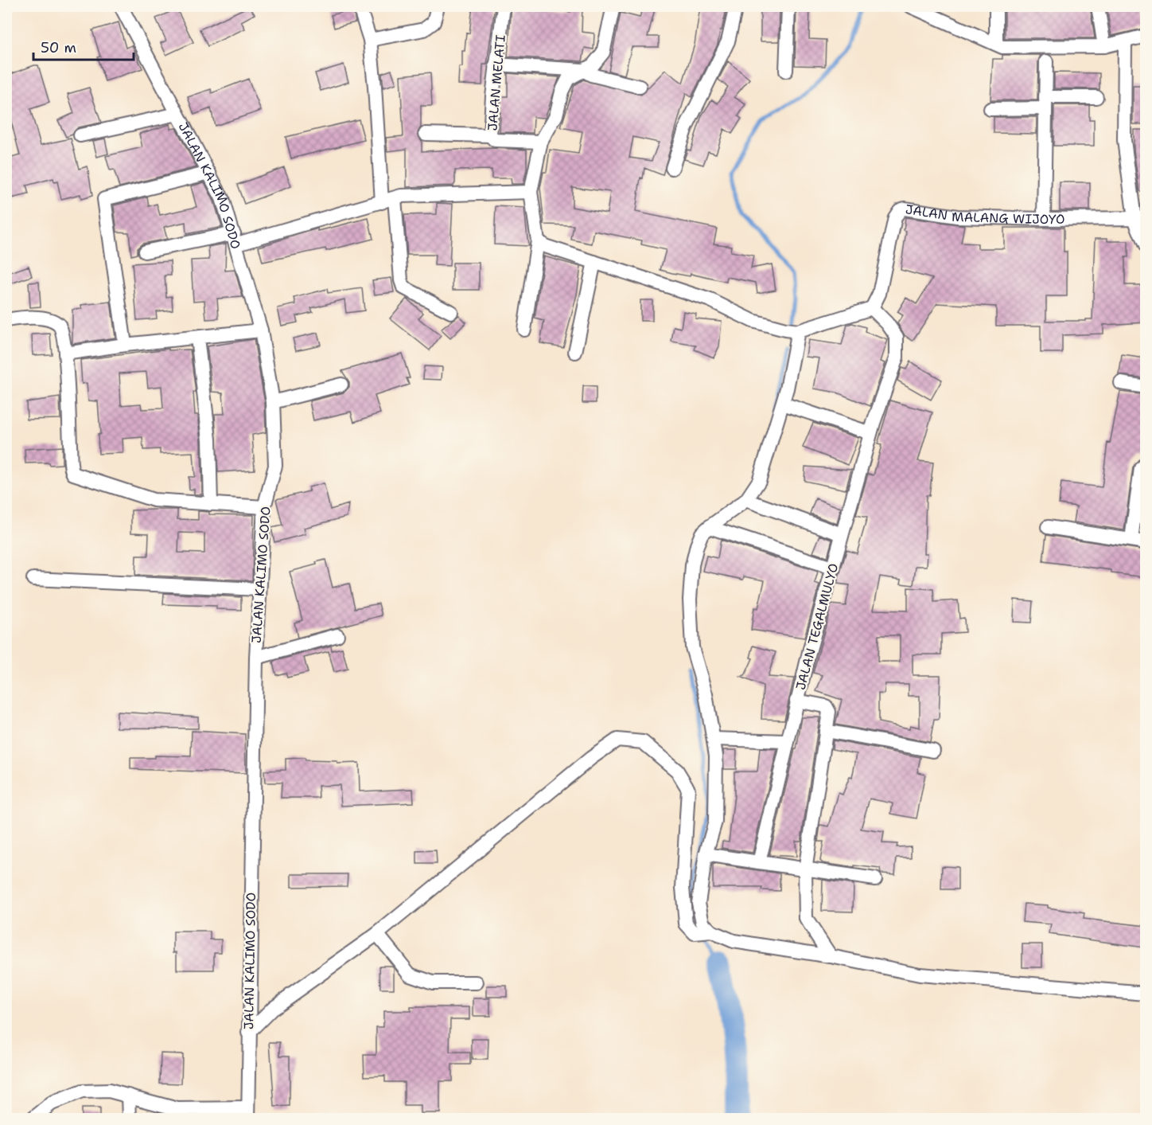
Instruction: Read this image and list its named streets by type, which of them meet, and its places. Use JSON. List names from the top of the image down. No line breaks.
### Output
{"streets":{"street":["JALAN MELATI","JALAN KALIMO SODO","JALAN MALANG WIJOYO","JALAN TEGALMULYO"]},"crossings":[["JALAN MALANG WIJOYO","JALAN TEGALMULYO"]],"scale_bar":"50 m"}
